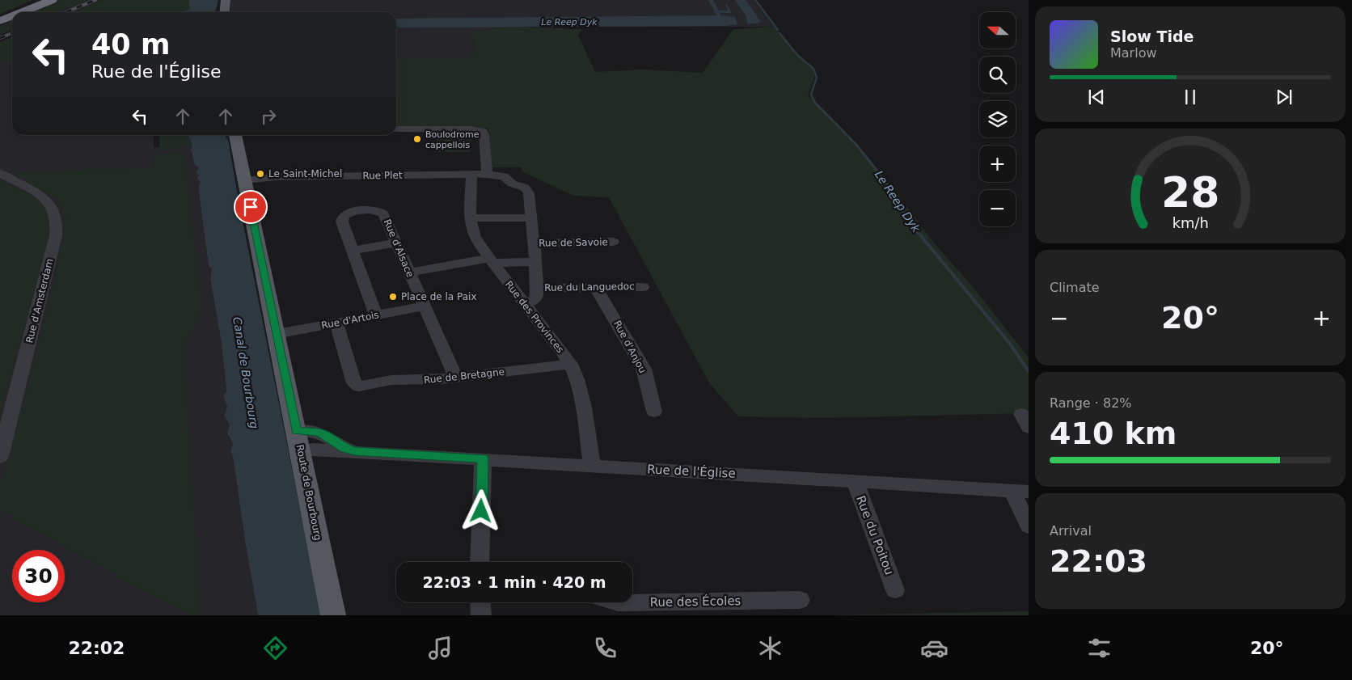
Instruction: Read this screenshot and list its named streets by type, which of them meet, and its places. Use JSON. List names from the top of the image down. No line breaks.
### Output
{"streets":{"main road":["Route de Bourbourg"],"street":["Rue Plet","Rue de Savoie","Rue d'Alsace","Rue du Languedoc","Rue d'Amsterdam","Rue des Provinces","Rue d'Artois","Rue d'Anjou","Rue de Bretagne","Rue de l'Église","Rue du Poitou","Rue des Écoles"]},"crossings":[["Rue Plet","Rue des Provinces"],["Rue Plet","Route de Bourbourg"],["Rue d'Alsace","Rue d'Artois"],["Rue d'Alsace","Rue de Bretagne"],["Rue du Languedoc","Rue d'Anjou"],["Rue des Provinces","Rue de Bretagne"],["Rue des Provinces","Rue de l'Église"],["Rue d'Artois","Rue de Bretagne"],["Rue d'Artois","Route de Bourbourg"],["Rue de l'Église","Route de Bourbourg"],["Rue de l'Église","Rue du Poitou"]],"water":["Le Reep Dyk","Canal de Bourbourg"],"places":["Boulodrome cappellois","Le Saint-Michel","Place de la Paix"],"north":"left","page":{"map_buttons":["+","−"],"turn":["40 m","Rue de l'Église"],"song":["Slow Tide","Marlow"],"tile":["Climate",["Range · 82%","410 km"],["Arrival","22:03"]],"heat":["−","20°","+"],"limit":"30","trip":"22:03 · 1 min · 420 m","tabs":["22:02","20°"],"gauge":["28","km/h"]}}
